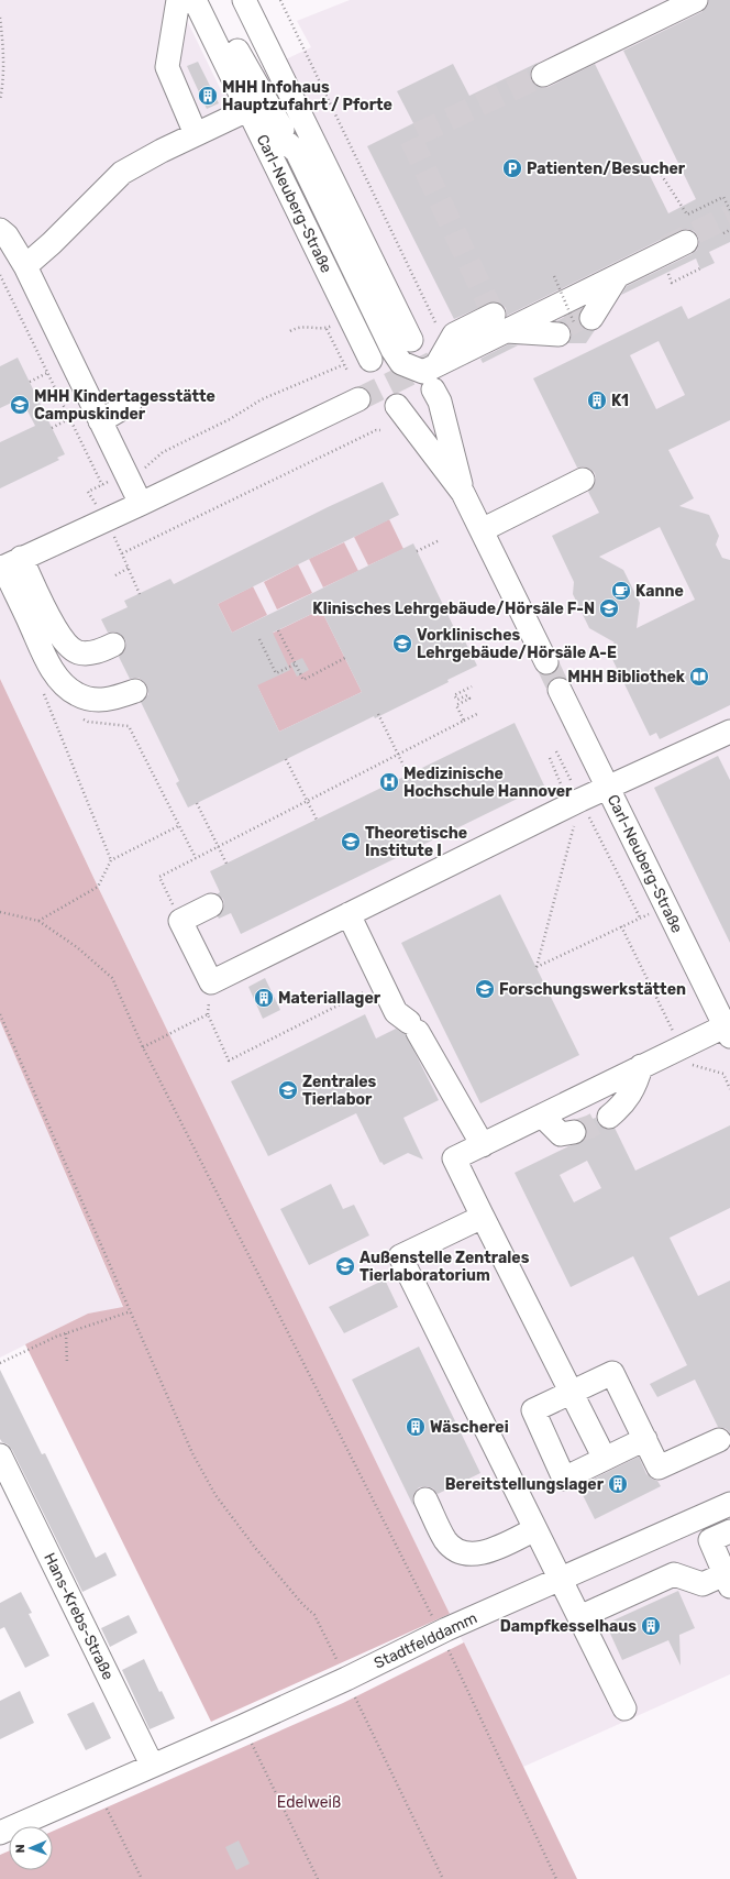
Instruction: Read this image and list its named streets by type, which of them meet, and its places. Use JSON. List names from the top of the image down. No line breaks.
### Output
{"streets":{"street":["Carl-Neuberg-Straße","Hans-Krebs-Straße","Stadtfelddamm"]},"crossings":[["Hans-Krebs-Straße","Stadtfelddamm"]],"parks":["Edelweiß"],"places":{"building":["MHH Infohaus Hauptzufahrt / Pforte","K1","Materiallager","Wäscherei","Bereitstellungslager","Dampfkesselhaus"],"parking":["Patienten/Besucher"],"school or university":["MHH Kindertagesstätte Campuskinder","Klinisches Lehrgebäude/Hörsäle F-N","Vorklinisches Lehrgebäude/Hörsäle A-E","Theoretische Institute I","Forschungswerkstätten","Zentrales Tierlabor","Außenstelle Zentrales Tierlaboratorium"],"cafe":["Kanne"],"library":["MHH Bibliothek"],"hospital":["Medizinische Hochschule Hannover"]},"north":"left"}
